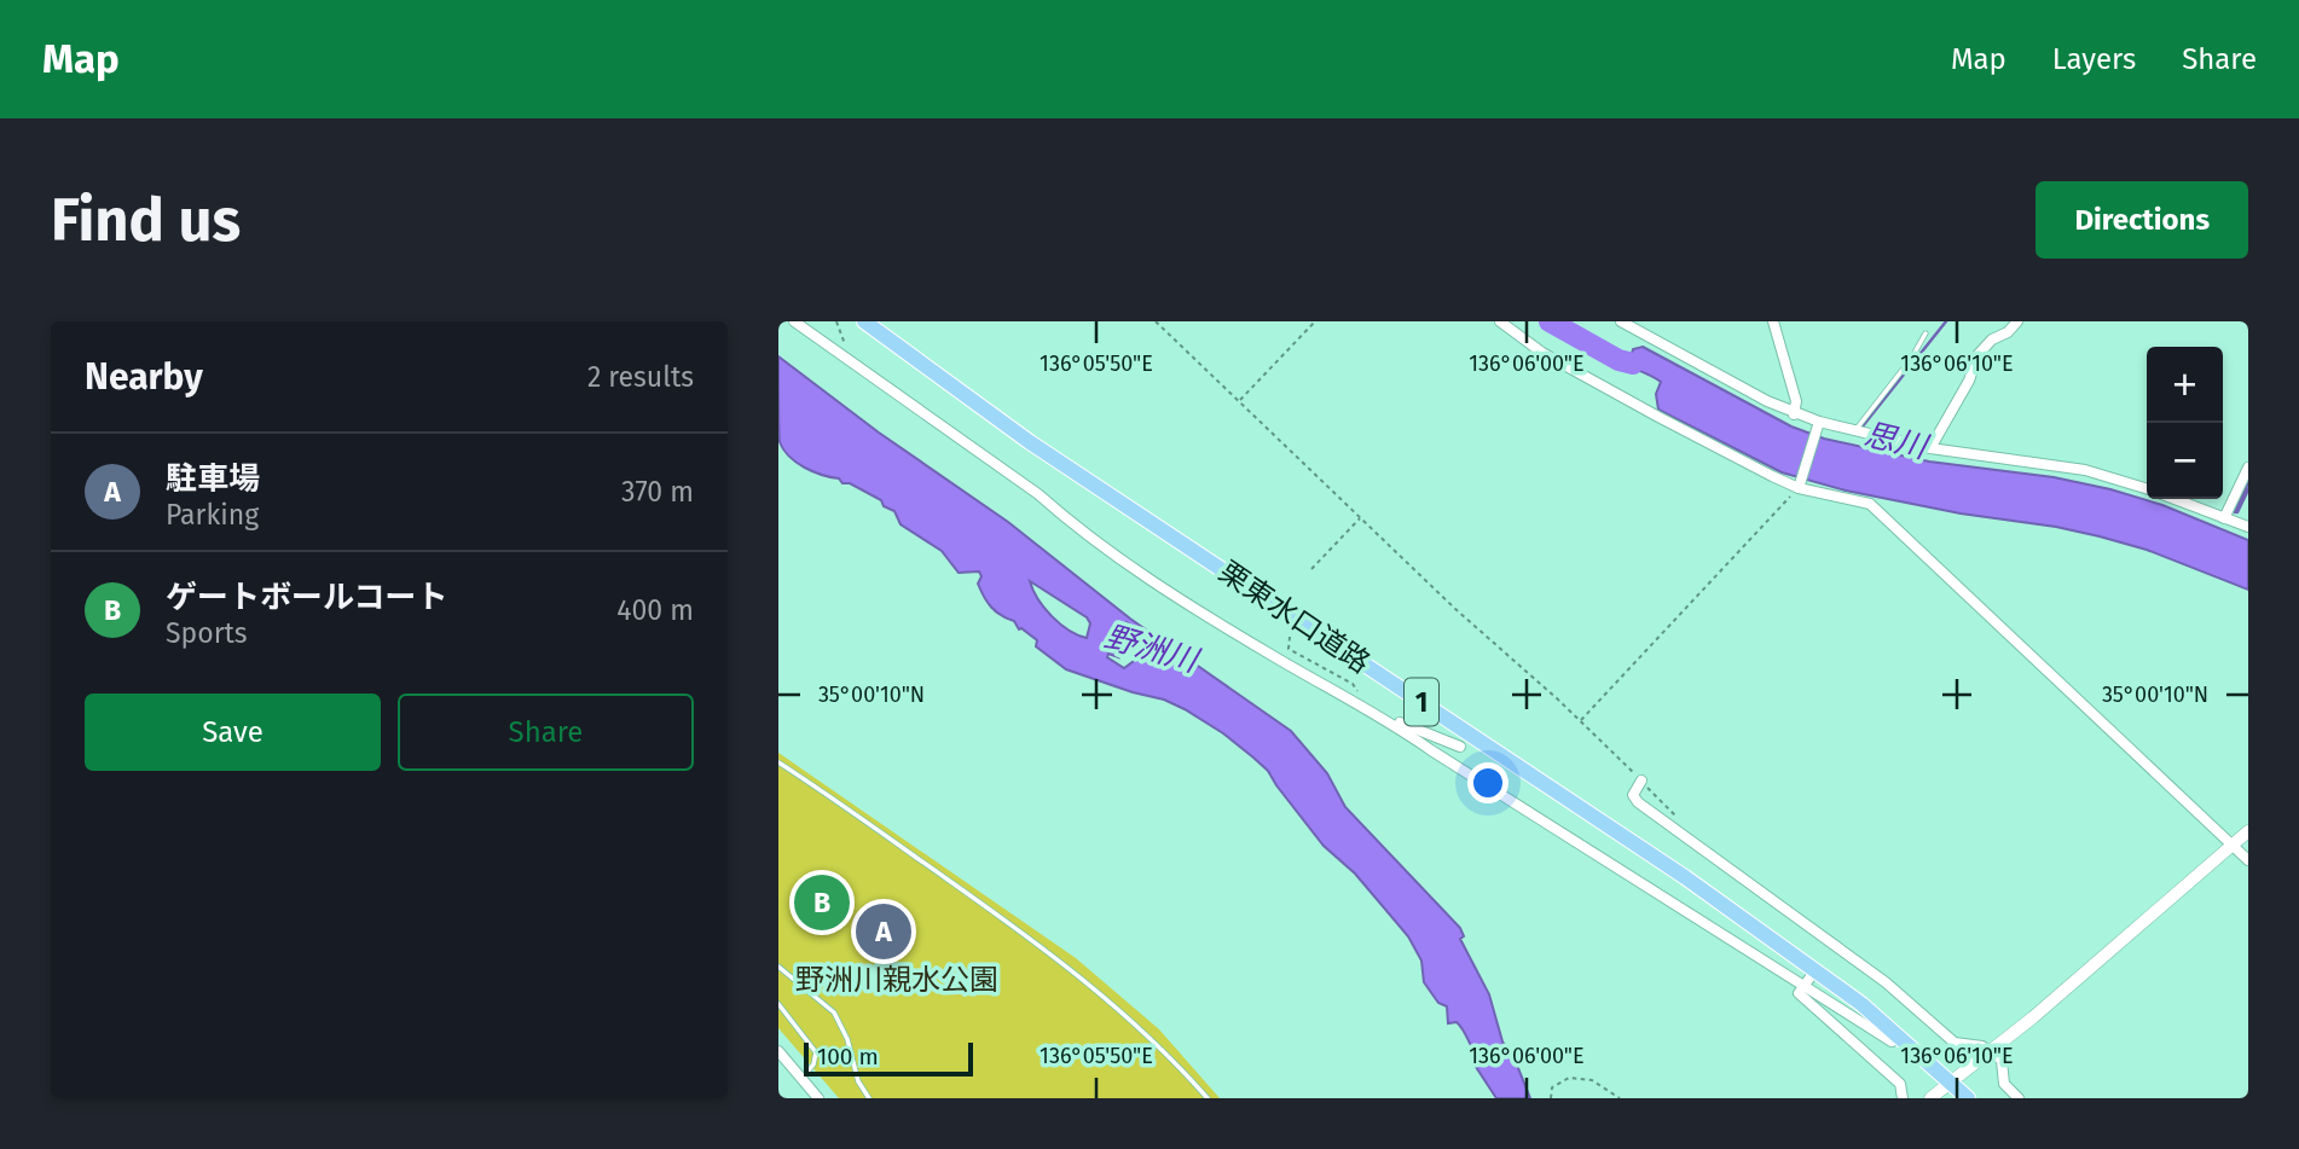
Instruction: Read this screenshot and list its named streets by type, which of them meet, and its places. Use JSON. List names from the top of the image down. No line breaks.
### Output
{"streets":{"highway":["栗東水口道路","1"]},"water":["思川","野洲川"],"parks":["野洲川親水公園"],"scale_bar":"100 m","page":{"header":"Map","nav":["Map","Layers","Share"],"buttons":["Directions",["Save","Share"]],"title":"Find us","heading":["Nearby","2 results"],"map_buttons":["+","−"],"list":[{"mark":"A","name":"駐車場","note":"Parking","value":"370 m"},{"mark":"B","name":"ゲートボールコート","note":"Sports","value":"400 m"}],"pins":["B","A"],"scale":"100 m"},"coordinates":["136°05'50\"E","136°06'00\"E","136°06'10\"E","35°00'10\"N"]}
